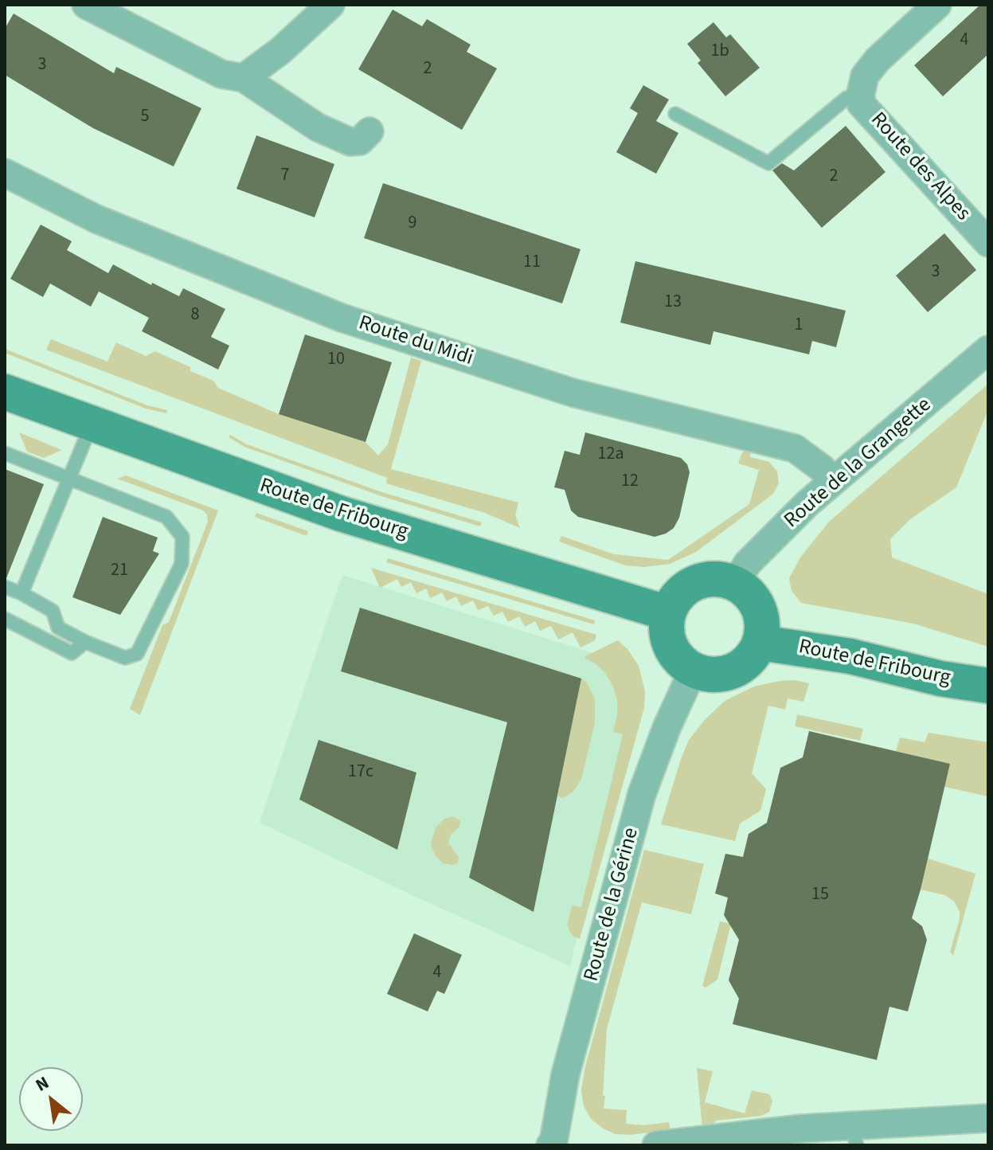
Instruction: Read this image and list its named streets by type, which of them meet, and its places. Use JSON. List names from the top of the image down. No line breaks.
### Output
{"streets":{"main road":["Route de Fribourg"],"street":["Route des Alpes","Route du Midi","Route de la Grangette","Route de la Gérine"]},"crossings":[["Route du Midi","Route de la Grangette"],["Route de la Grangette","Route de Fribourg"],["Route de la Grangette","Route de la Gérine"],["Route de Fribourg","Route de la Gérine"]],"house_numbers":["4","1b","3","2","5","7","2","9","11","3","13","8","1","10","12a","12","21","17c","15","4"],"north":"top left"}
